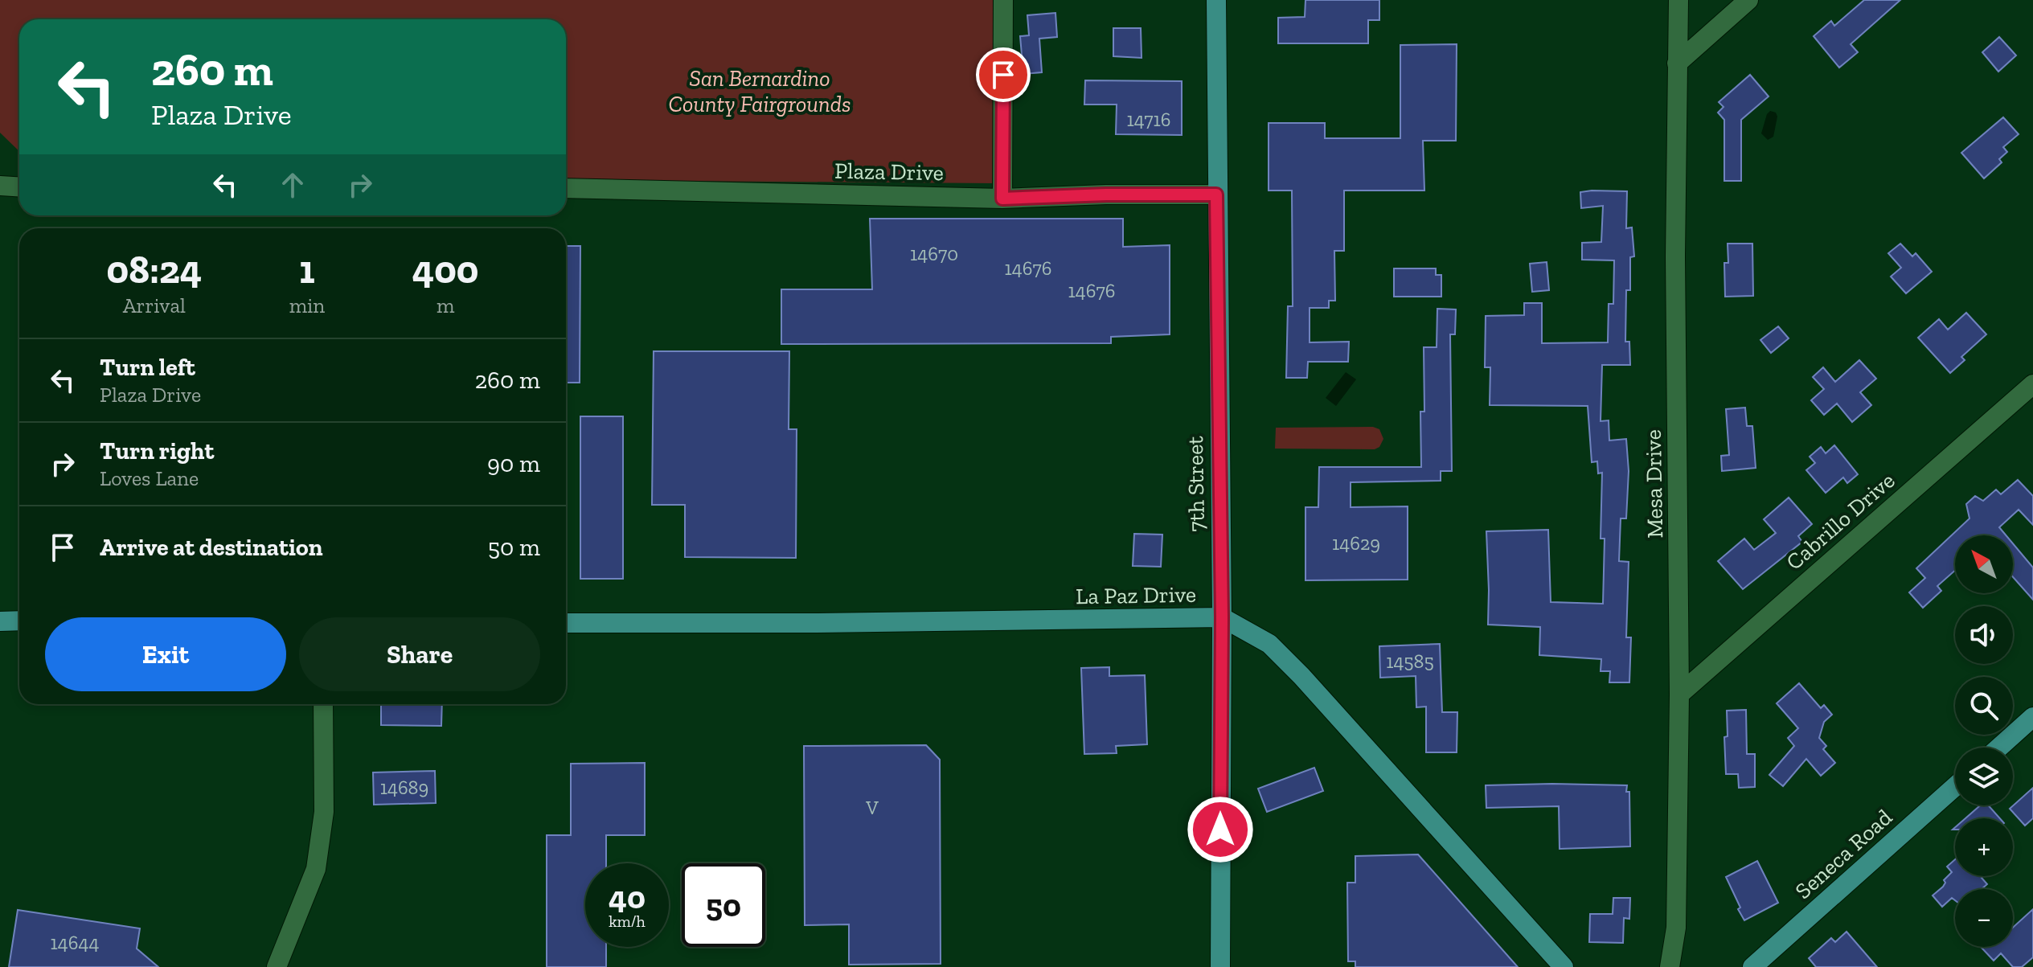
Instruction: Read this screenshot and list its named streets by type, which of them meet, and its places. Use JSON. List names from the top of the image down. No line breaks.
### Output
{"streets":{"main road":["7th Street","La Paz Drive","Seneca Road"],"street":["Plaza Drive","Mesa Drive","Cabrillo Drive"]},"crossings":[["Plaza Drive","7th Street"],["7th Street","La Paz Drive"],["Mesa Drive","Cabrillo Drive"]],"parks":["San Bernardino County Fairgrounds"],"house_numbers":["14716","14670","14676","14676","14629","14585","14689","V","14644"],"north":"top left","page":{"turn":["260 m","Plaza Drive"],"eta":["08:24","Arrival","1","min","400","m"],"list":[{"name":"Turn left","note":"Plaza Drive","value":"260 m"},{"name":"Turn right","note":"Loves Lane","value":"90 m"},{"name":"Arrive at destination","value":"50 m"}],"map_buttons":["+","−"],"buttons":["Exit","Share"],"speed":"40 km/h","limit":"50"}}
